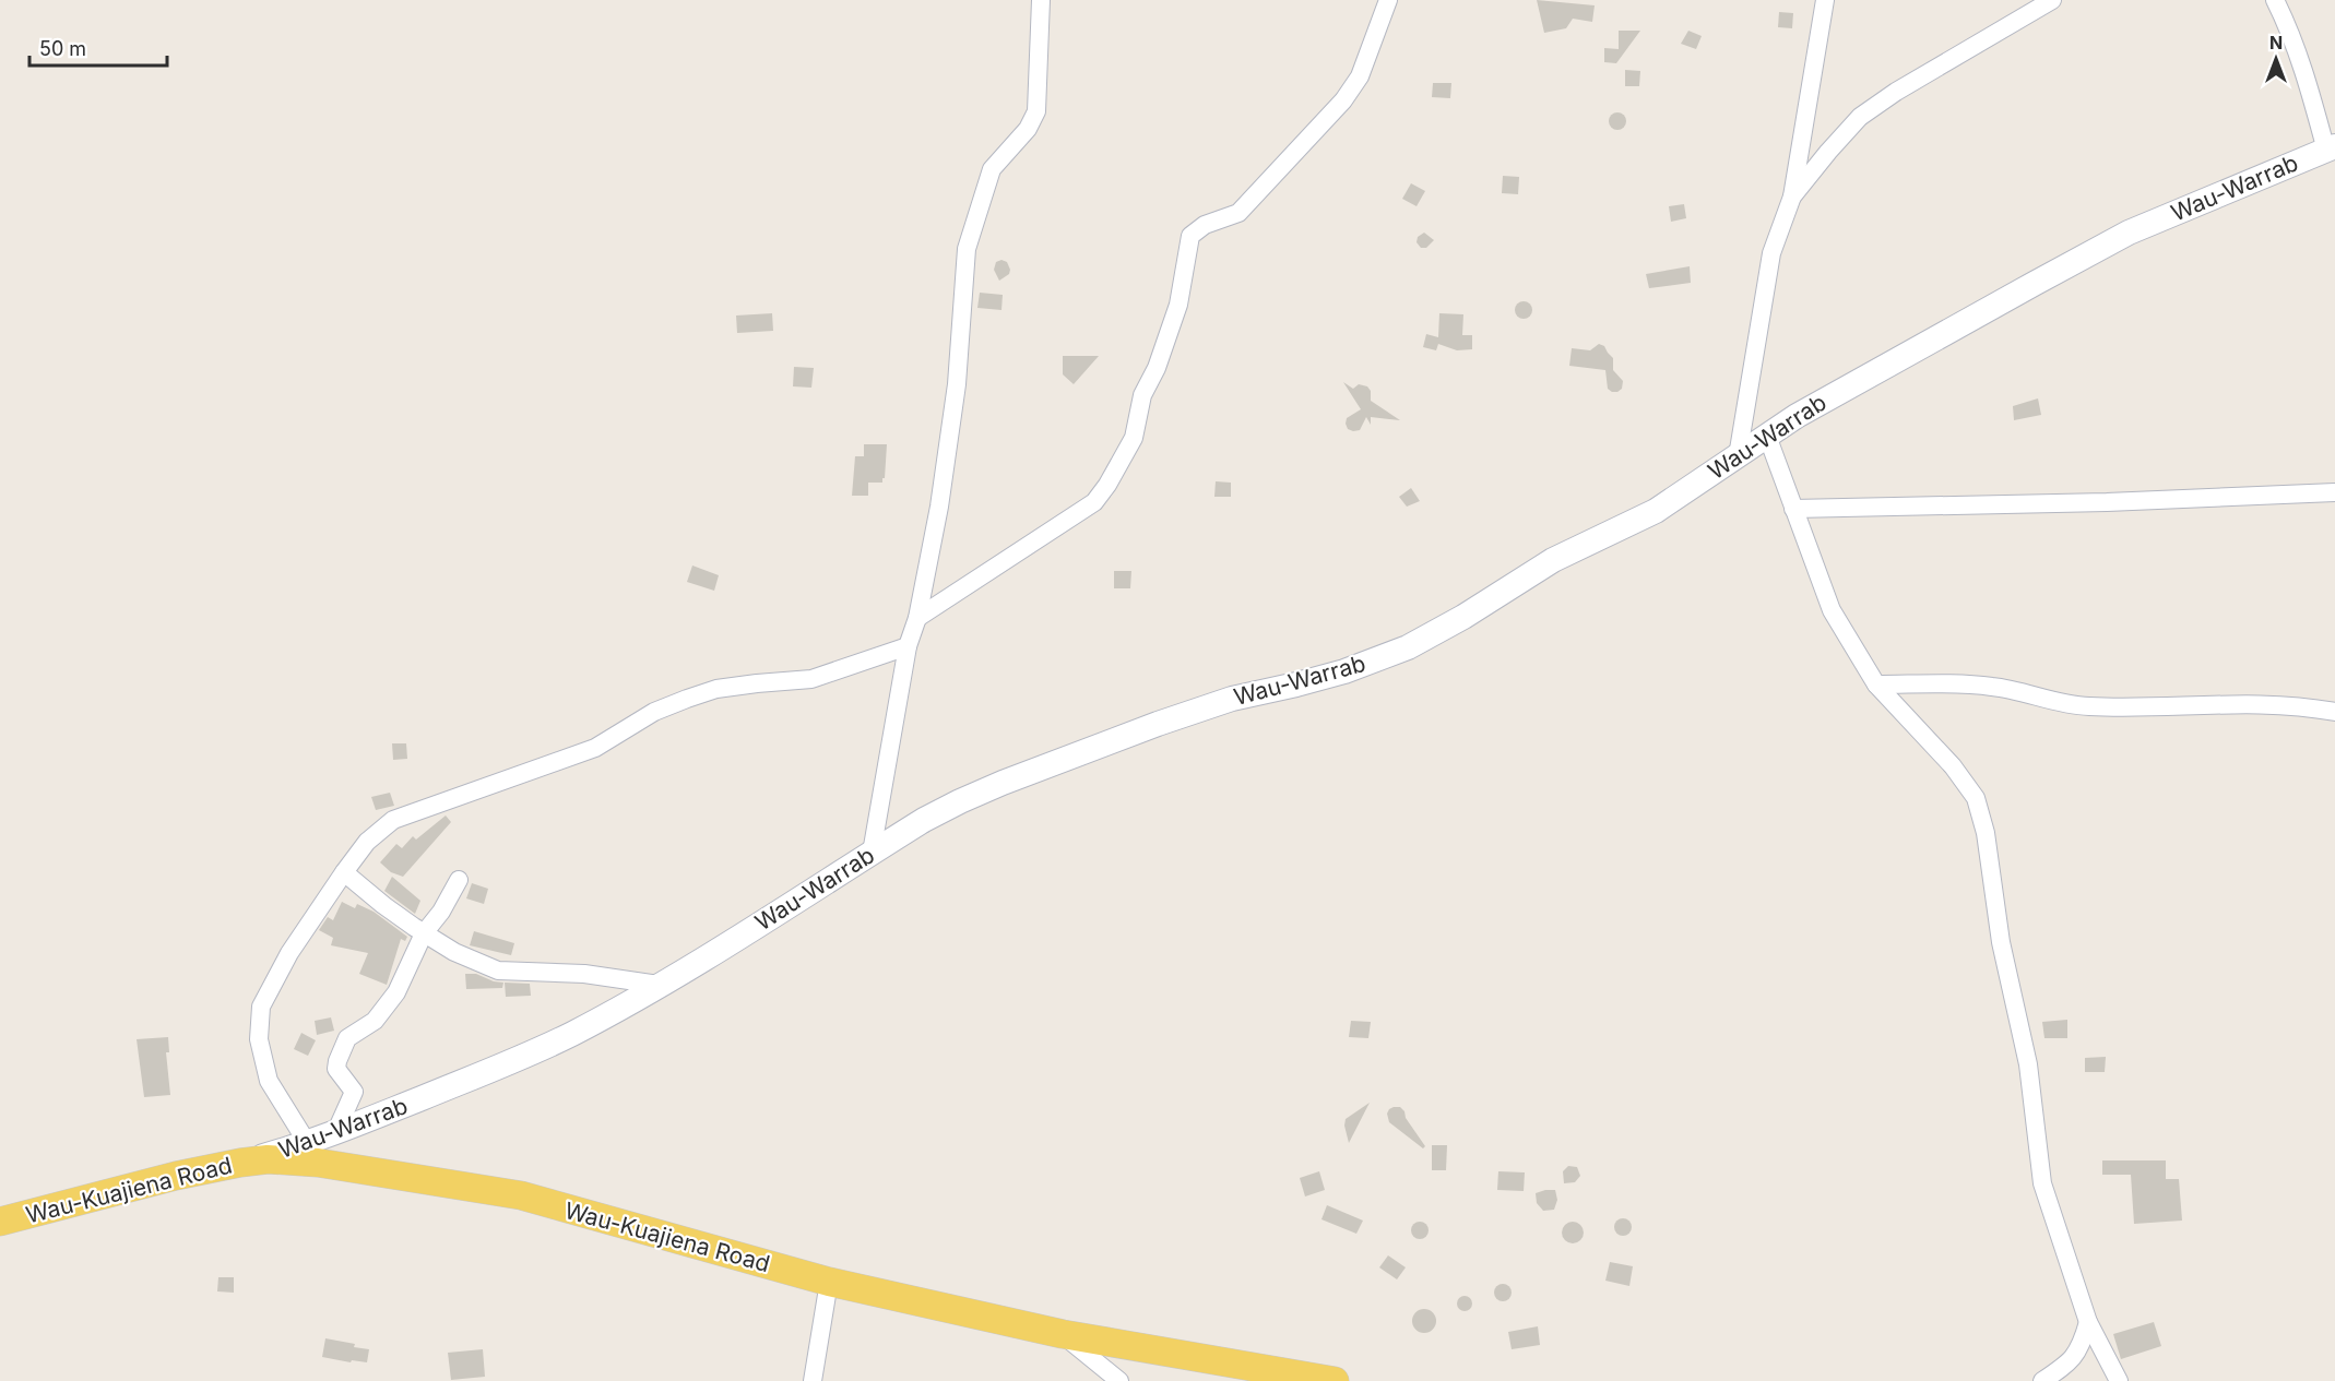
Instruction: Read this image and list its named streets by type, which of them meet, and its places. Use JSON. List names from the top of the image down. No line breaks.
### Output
{"streets":{"main road":["Wau-Warrab","Wau-Kuajiena Road"]},"crossings":[["Wau-Warrab","Wau-Kuajiena Road"]],"scale_bar":"50 m","north":"top"}
